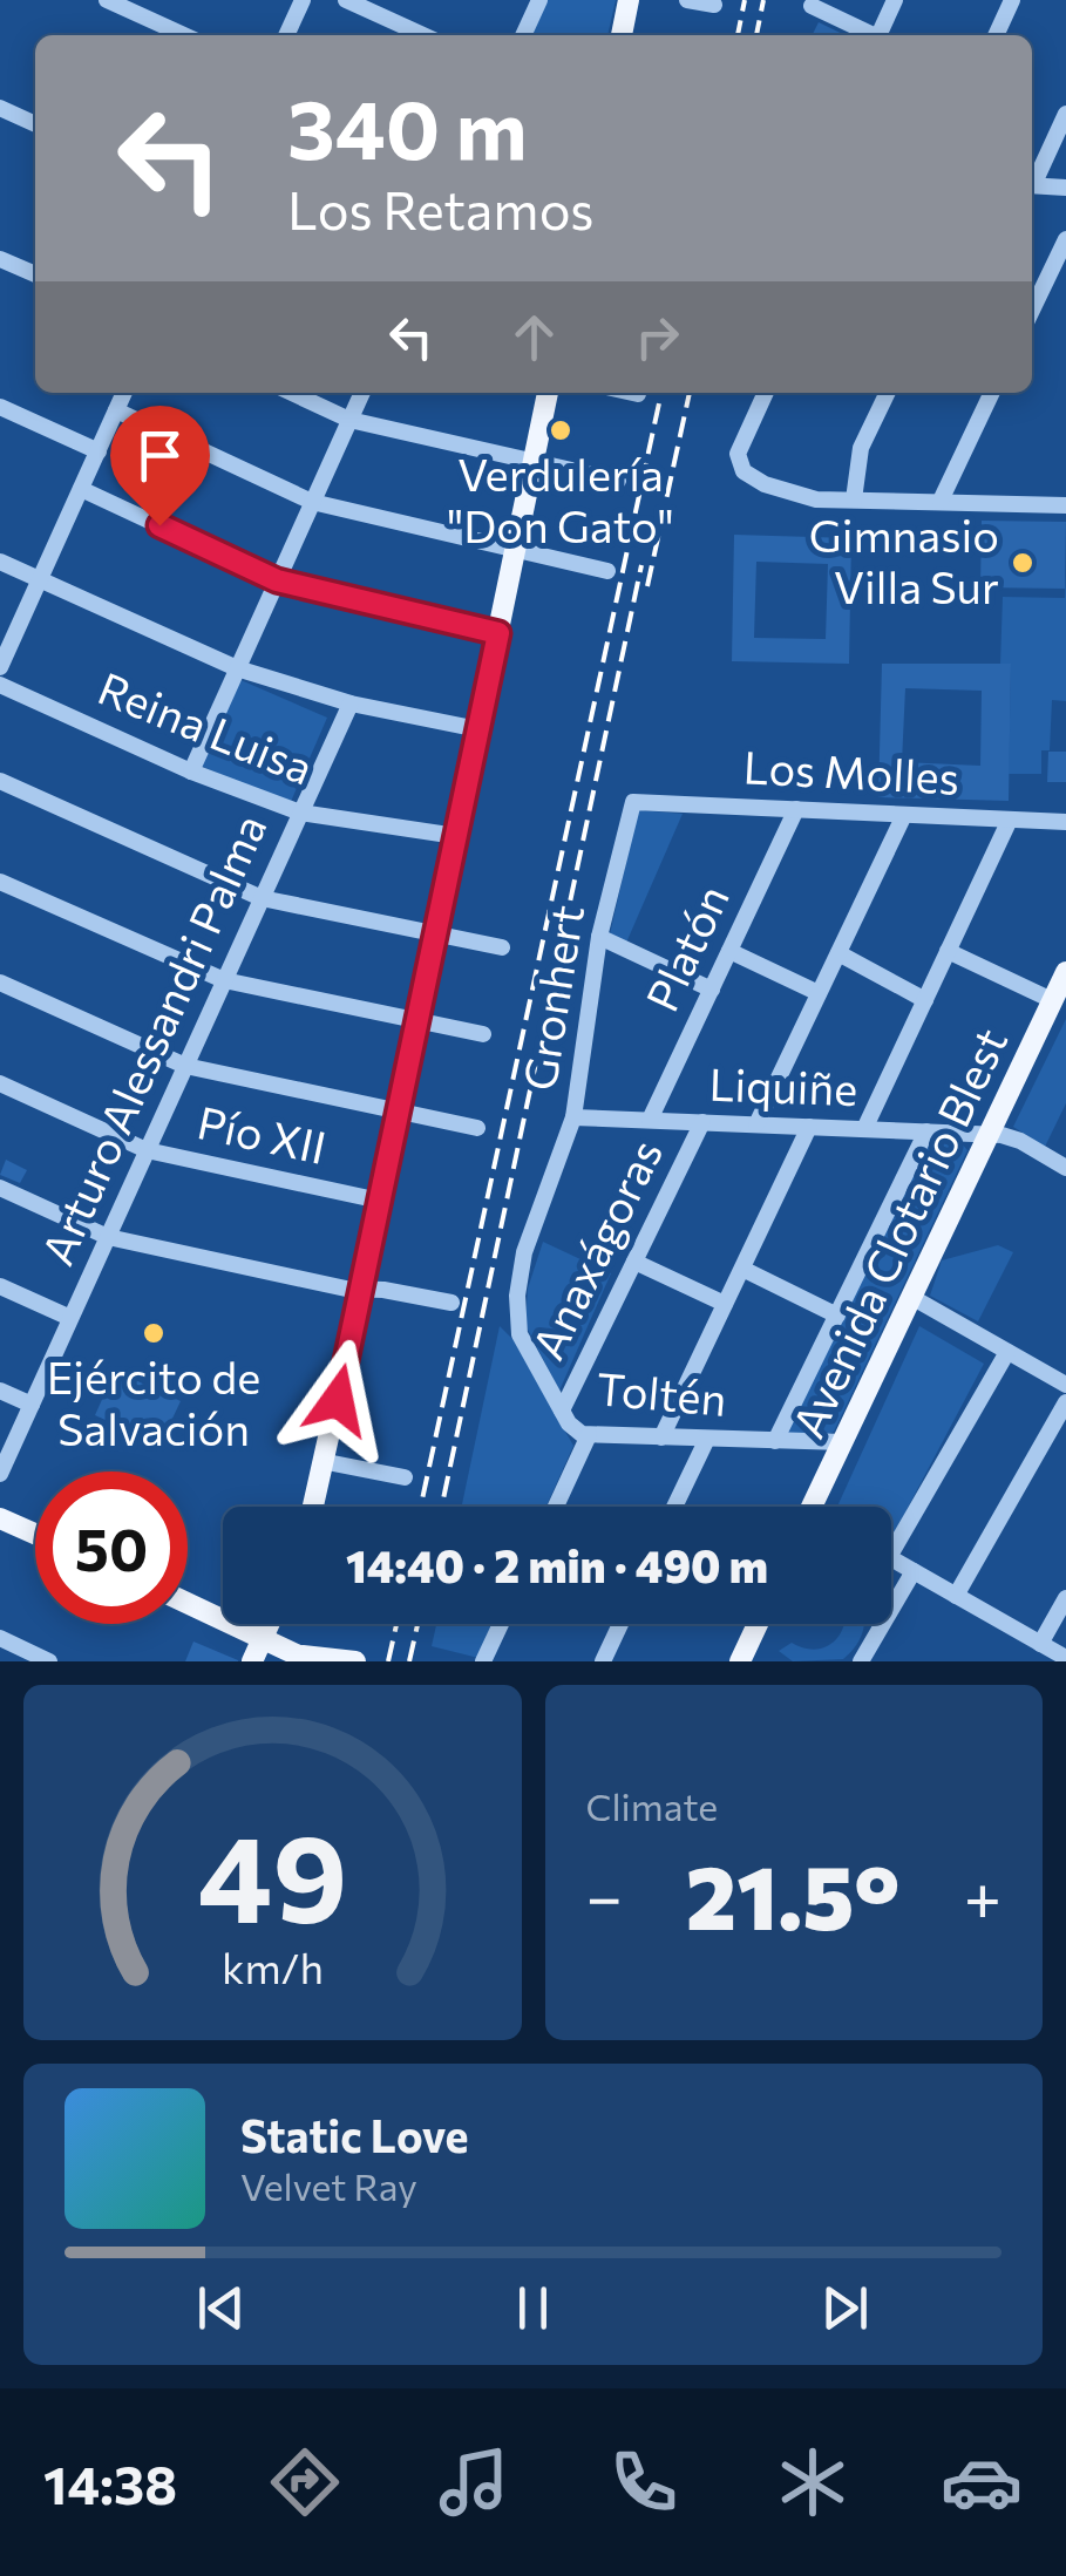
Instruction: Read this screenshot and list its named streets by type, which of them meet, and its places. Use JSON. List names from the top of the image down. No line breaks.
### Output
{"streets":{"main road":["Avenida Clotario Blest"],"street":["Reina Luisa","Los Molles","Platón","Gronhert","Arturo Alessandri Palma","Liquiñe","Pío XII","Anaxágoras","Toltén"]},"crossings":[["Reina Luisa","Arturo Alessandri Palma"],["Los Molles","Platón"],["Los Molles","Gronhert"],["Platón","Liquiñe"],["Gronhert","Liquiñe"],["Gronhert","Toltén"],["Arturo Alessandri Palma","Pío XII"],["Liquiñe","Avenida Clotario Blest"],["Liquiñe","Anaxágoras"],["Avenida Clotario Blest","Toltén"],["Anaxágoras","Toltén"]],"places":["Verdulería \"Don Gato\"","Gimnasio Villa Sur","Ejército de Salvación"],"page":{"turn":["340 m","Los Retamos"],"limit":"50","trip":"14:40 · 2 min · 490 m","tile":"Climate","heat":["−","21.5°","+"],"song":["Static Love","Velvet Ray"],"tabs":"14:38","gauge":["49","km/h"]}}
